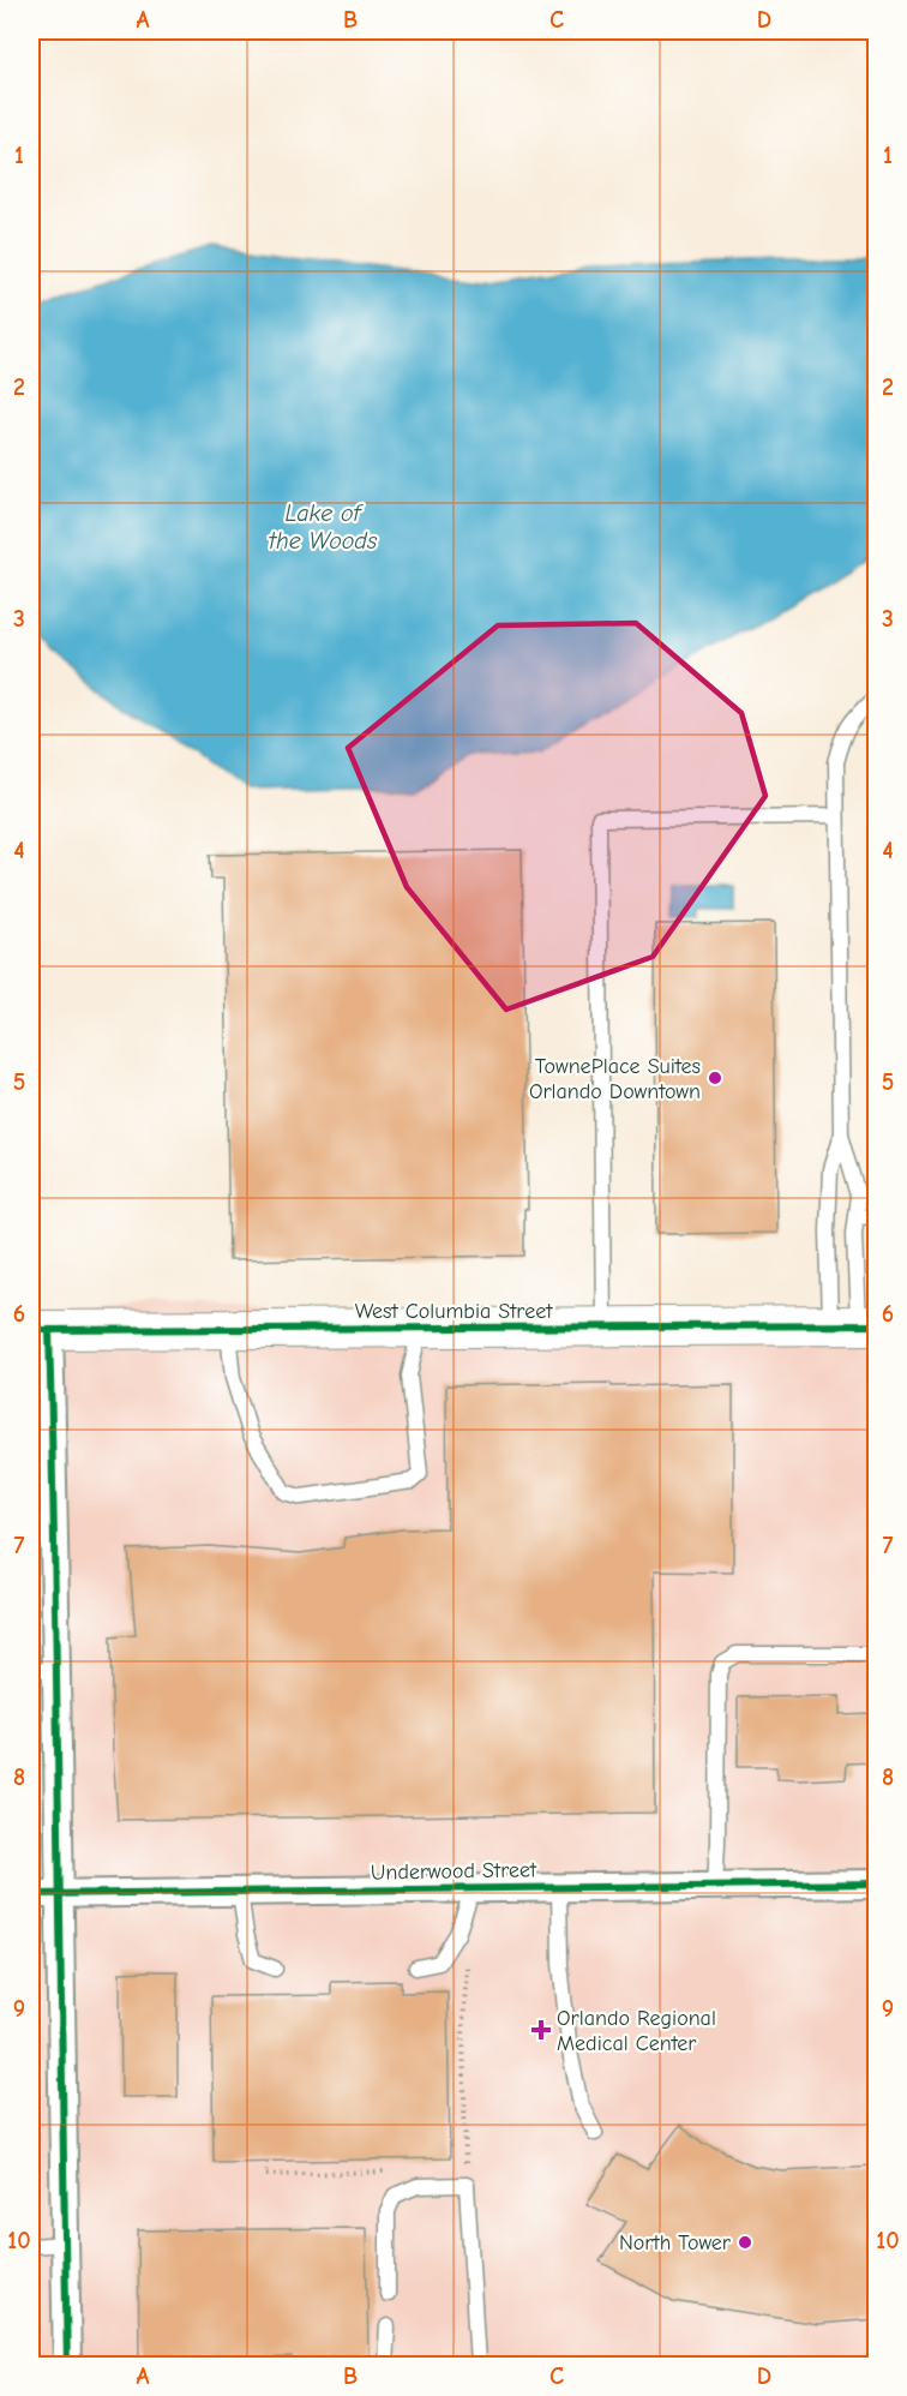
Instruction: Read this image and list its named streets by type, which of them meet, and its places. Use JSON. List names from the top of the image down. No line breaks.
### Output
{"streets":{"street":["West Columbia Street","Underwood Street"]},"water":["Lake of the Woods"],"places":{"other":["TownePlace Suites Orlando Downtown","North Tower"],"health":["Orlando Regional Medical Center"]},"grid":{"columns":["A","B","C","D"],"rows":["1","2","3","4","5","6","7","8","9","10"]}}
